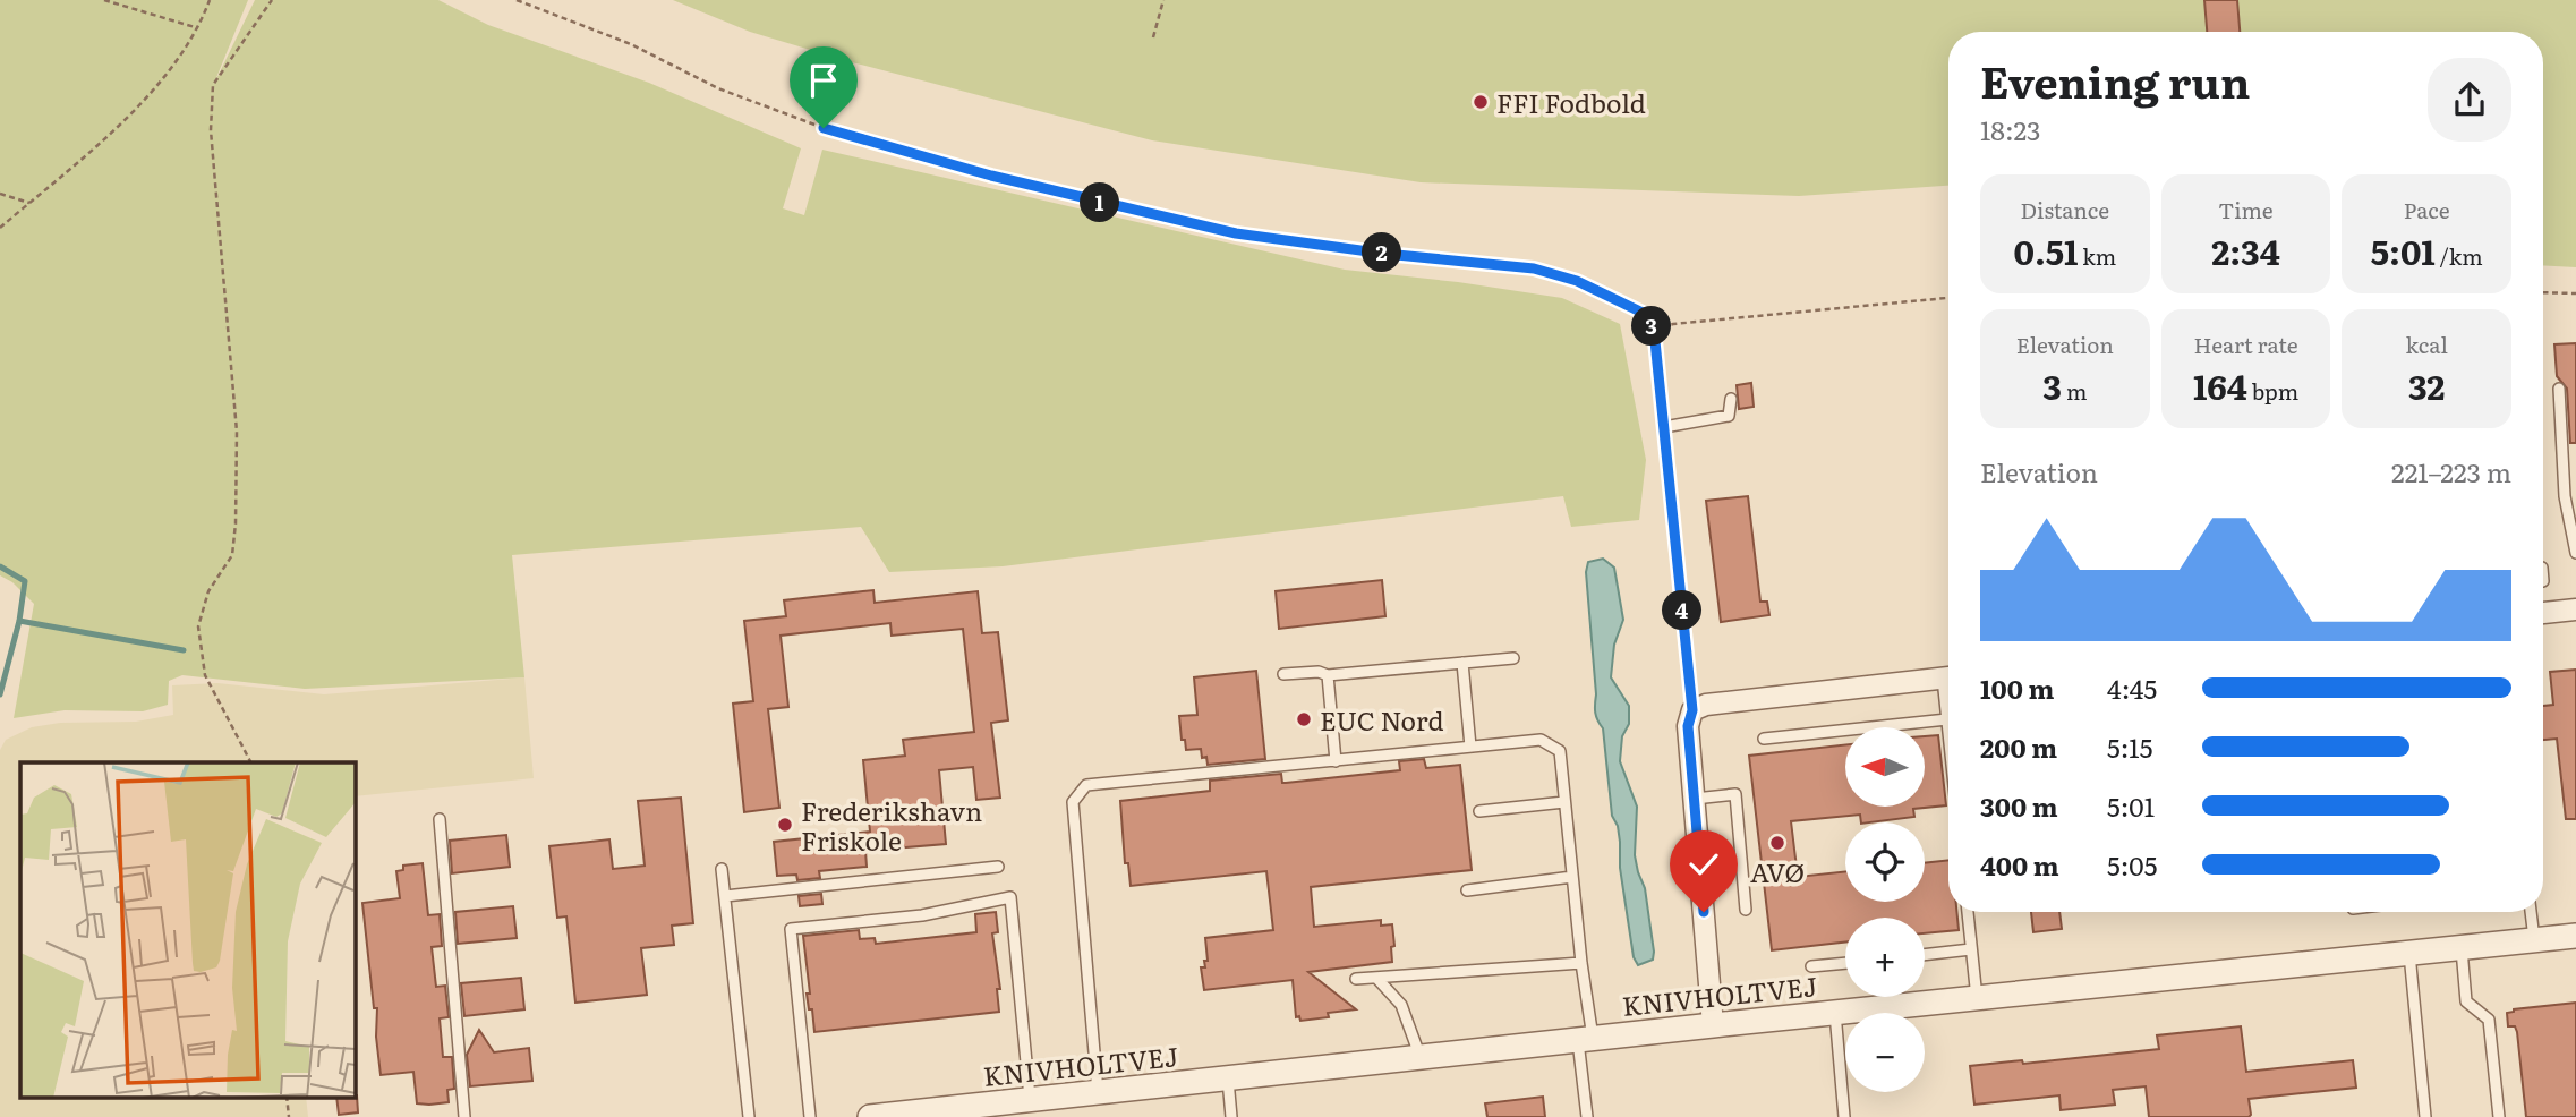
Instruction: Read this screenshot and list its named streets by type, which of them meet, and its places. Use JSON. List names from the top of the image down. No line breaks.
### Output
{"streets":{"street":["KNIVHOLTVEJ"]},"places":["FFI Fodbold","EUC Nord","Frederikshavn Friskole","AVØ"],"north":"left","page":{"heading":["Evening run","18:23"],"stats":[["Distance","0.51 km"],["Time","2:34"],["Pace","5:01 /km"],["Elevation","3 m"],["Heart rate","164 bpm"],["kcal","32"]],"pins":["1","2","3","4"],"chart":["Elevation","221–223 m"],"list":[{"name":"100 m","note":"4:45"},{"name":"200 m","note":"5:15"},{"name":"300 m","note":"5:01"},{"name":"400 m","note":"5:05"}],"map_buttons":["+","−"]}}
